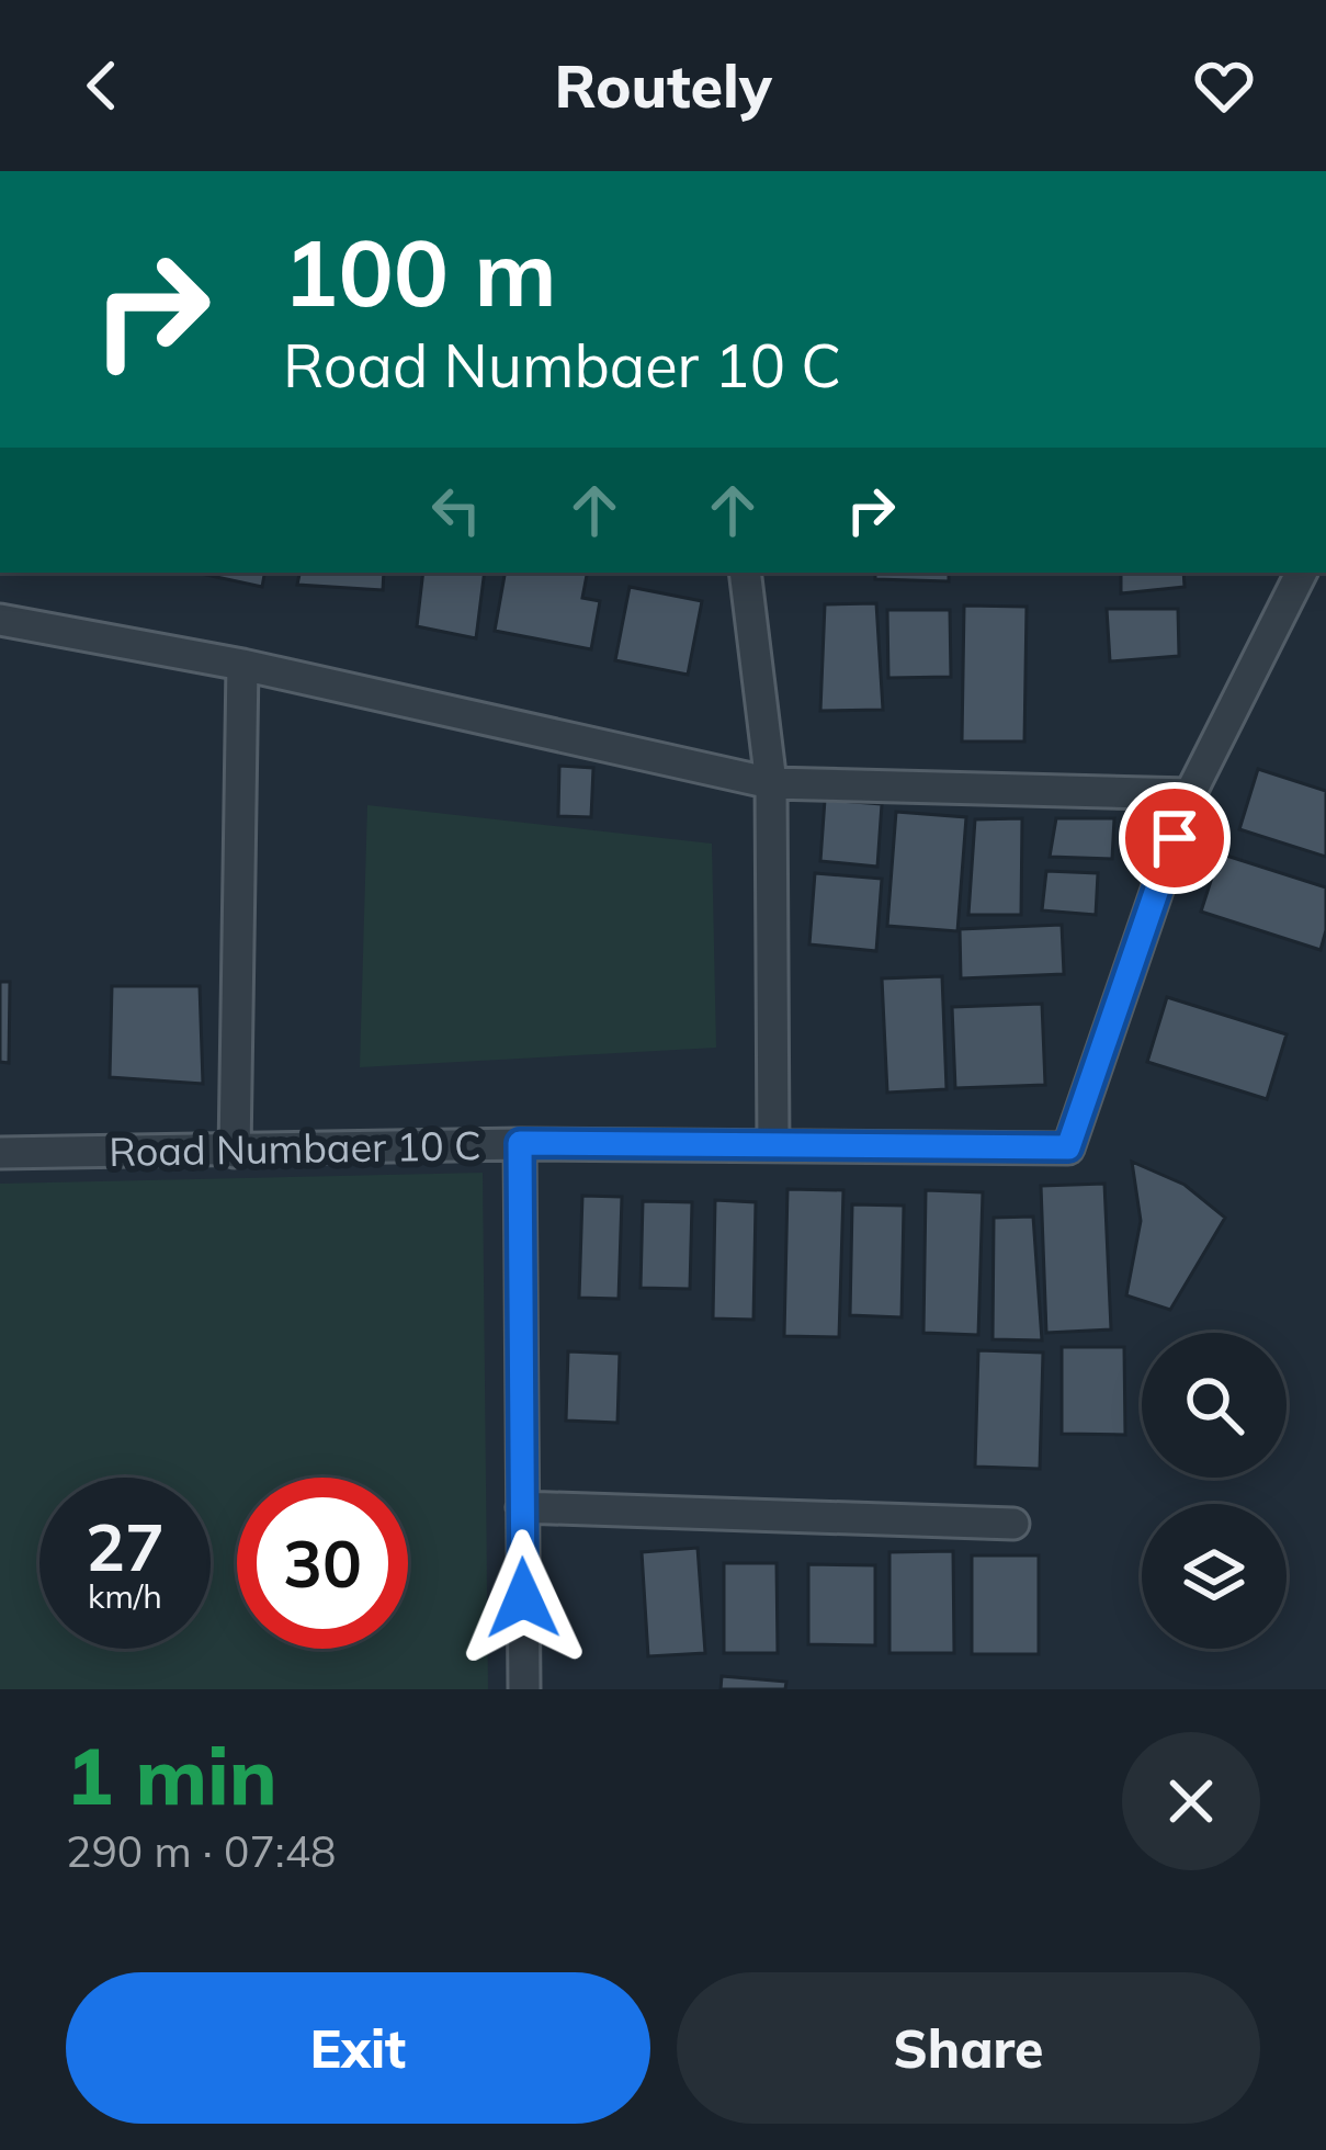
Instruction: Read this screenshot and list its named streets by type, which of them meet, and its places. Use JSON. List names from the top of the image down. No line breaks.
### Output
{"streets":{"street":["Road Numbaer 10 C"]},"page":{"header":"Routely","turn":["100 m","Road Numbaer 10 C"],"speed":"27 km/h","limit":"30","heading":["1 min","290 m · 07:48"],"buttons":["Exit","Share"]}}
